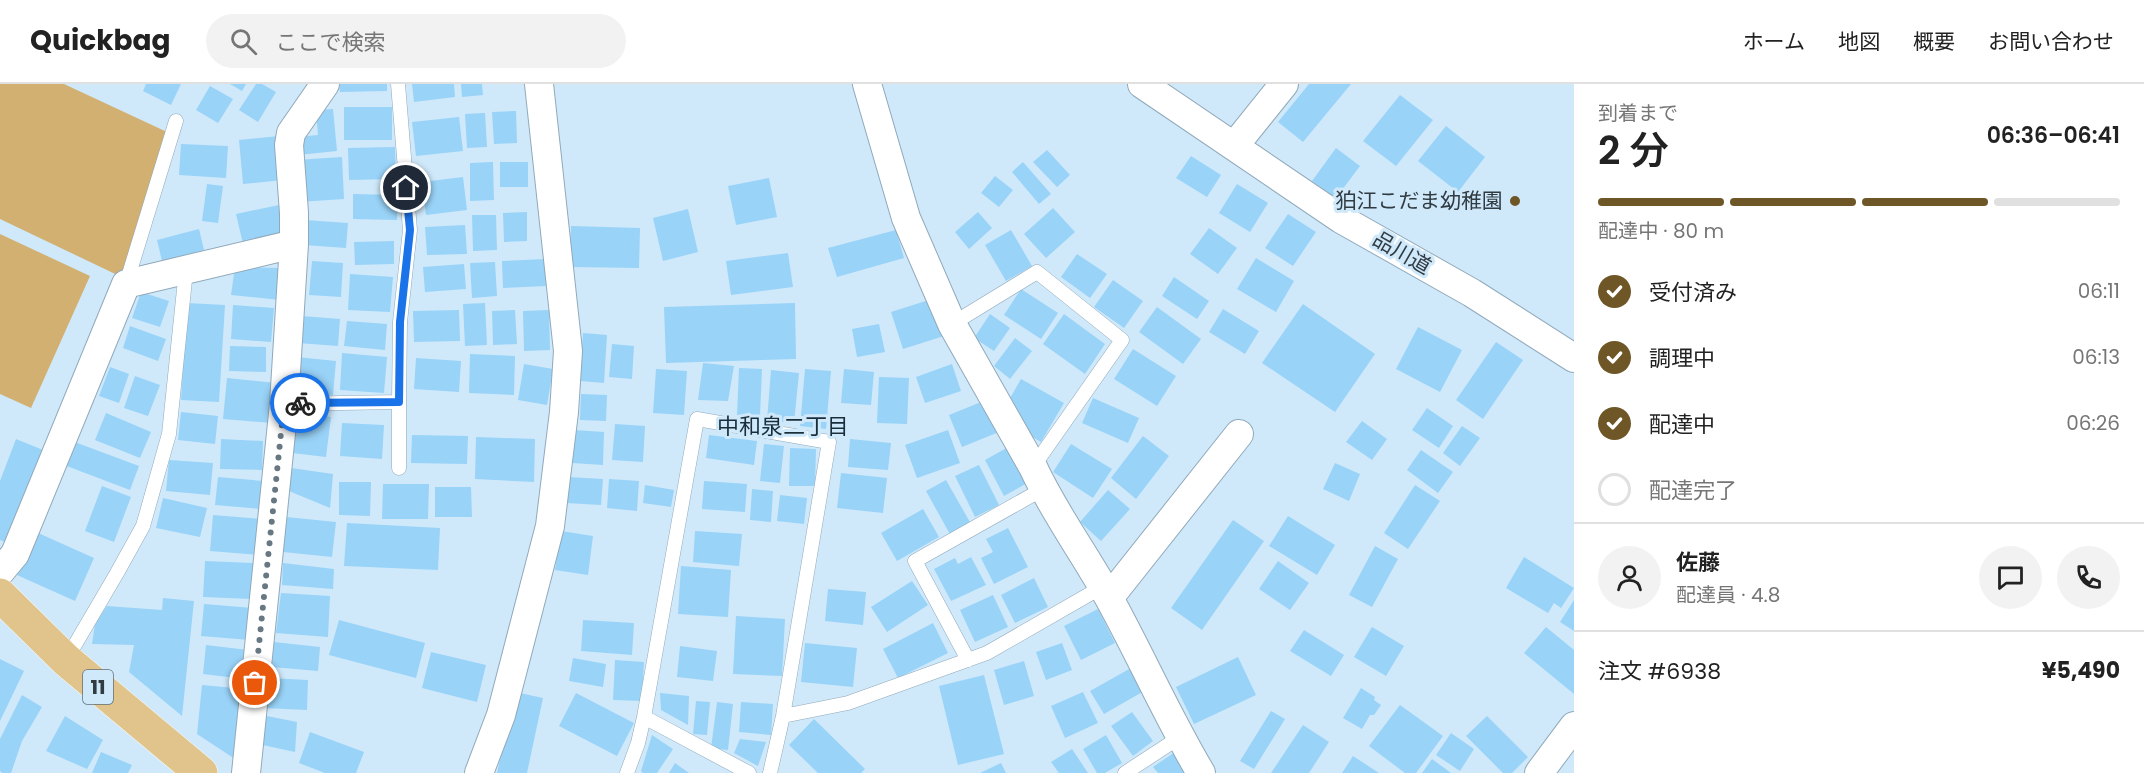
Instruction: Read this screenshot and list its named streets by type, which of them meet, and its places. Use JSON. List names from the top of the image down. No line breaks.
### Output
{"streets":{"main road":["11"],"street":["品川道"]},"districts":["中和泉二丁目"],"places":["狛江こだま幼稚園"],"page":{"header":"Quickbag","search":"ここで検索","nav":["ホーム","地図","概要","お問い合わせ"],"heading":["2 分","到着まで","06:36–06:41"],"panel":["佐藤","配達員 · 4.8","注文 #6938","¥5,490"],"bar":"配達中 · 80 m","list":[["受付済み","06:11"],["調理中","06:13"],["配達中","06:26"],"配達完了"]}}
